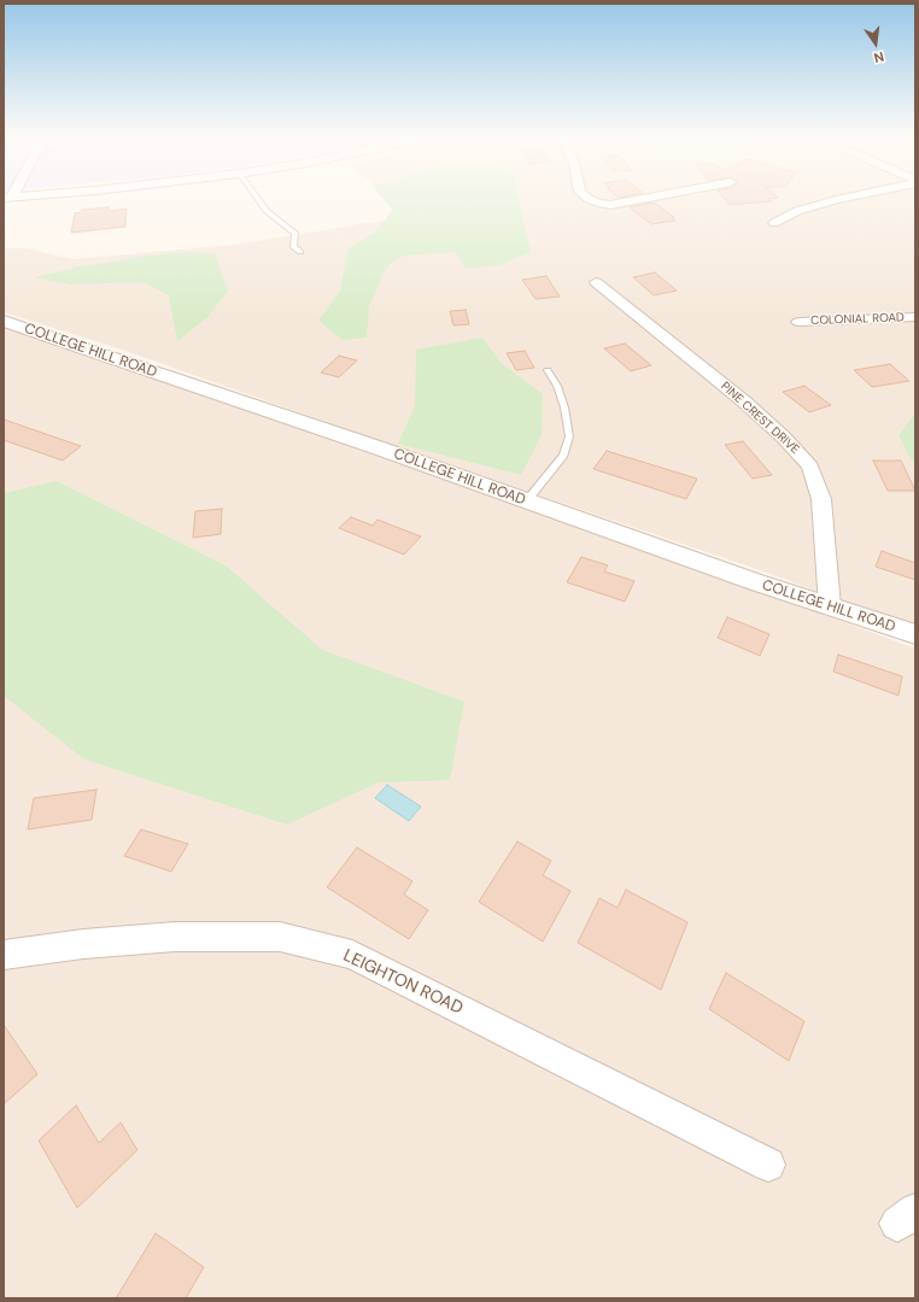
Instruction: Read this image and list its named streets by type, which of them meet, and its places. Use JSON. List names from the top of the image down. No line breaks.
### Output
{"streets":{"street":["COLONIAL ROAD","COLLEGE HILL ROAD","PINE CREST DRIVE","LEIGHTON ROAD"]},"crossings":[["COLLEGE HILL ROAD","PINE CREST DRIVE"]],"north":"bottom"}
